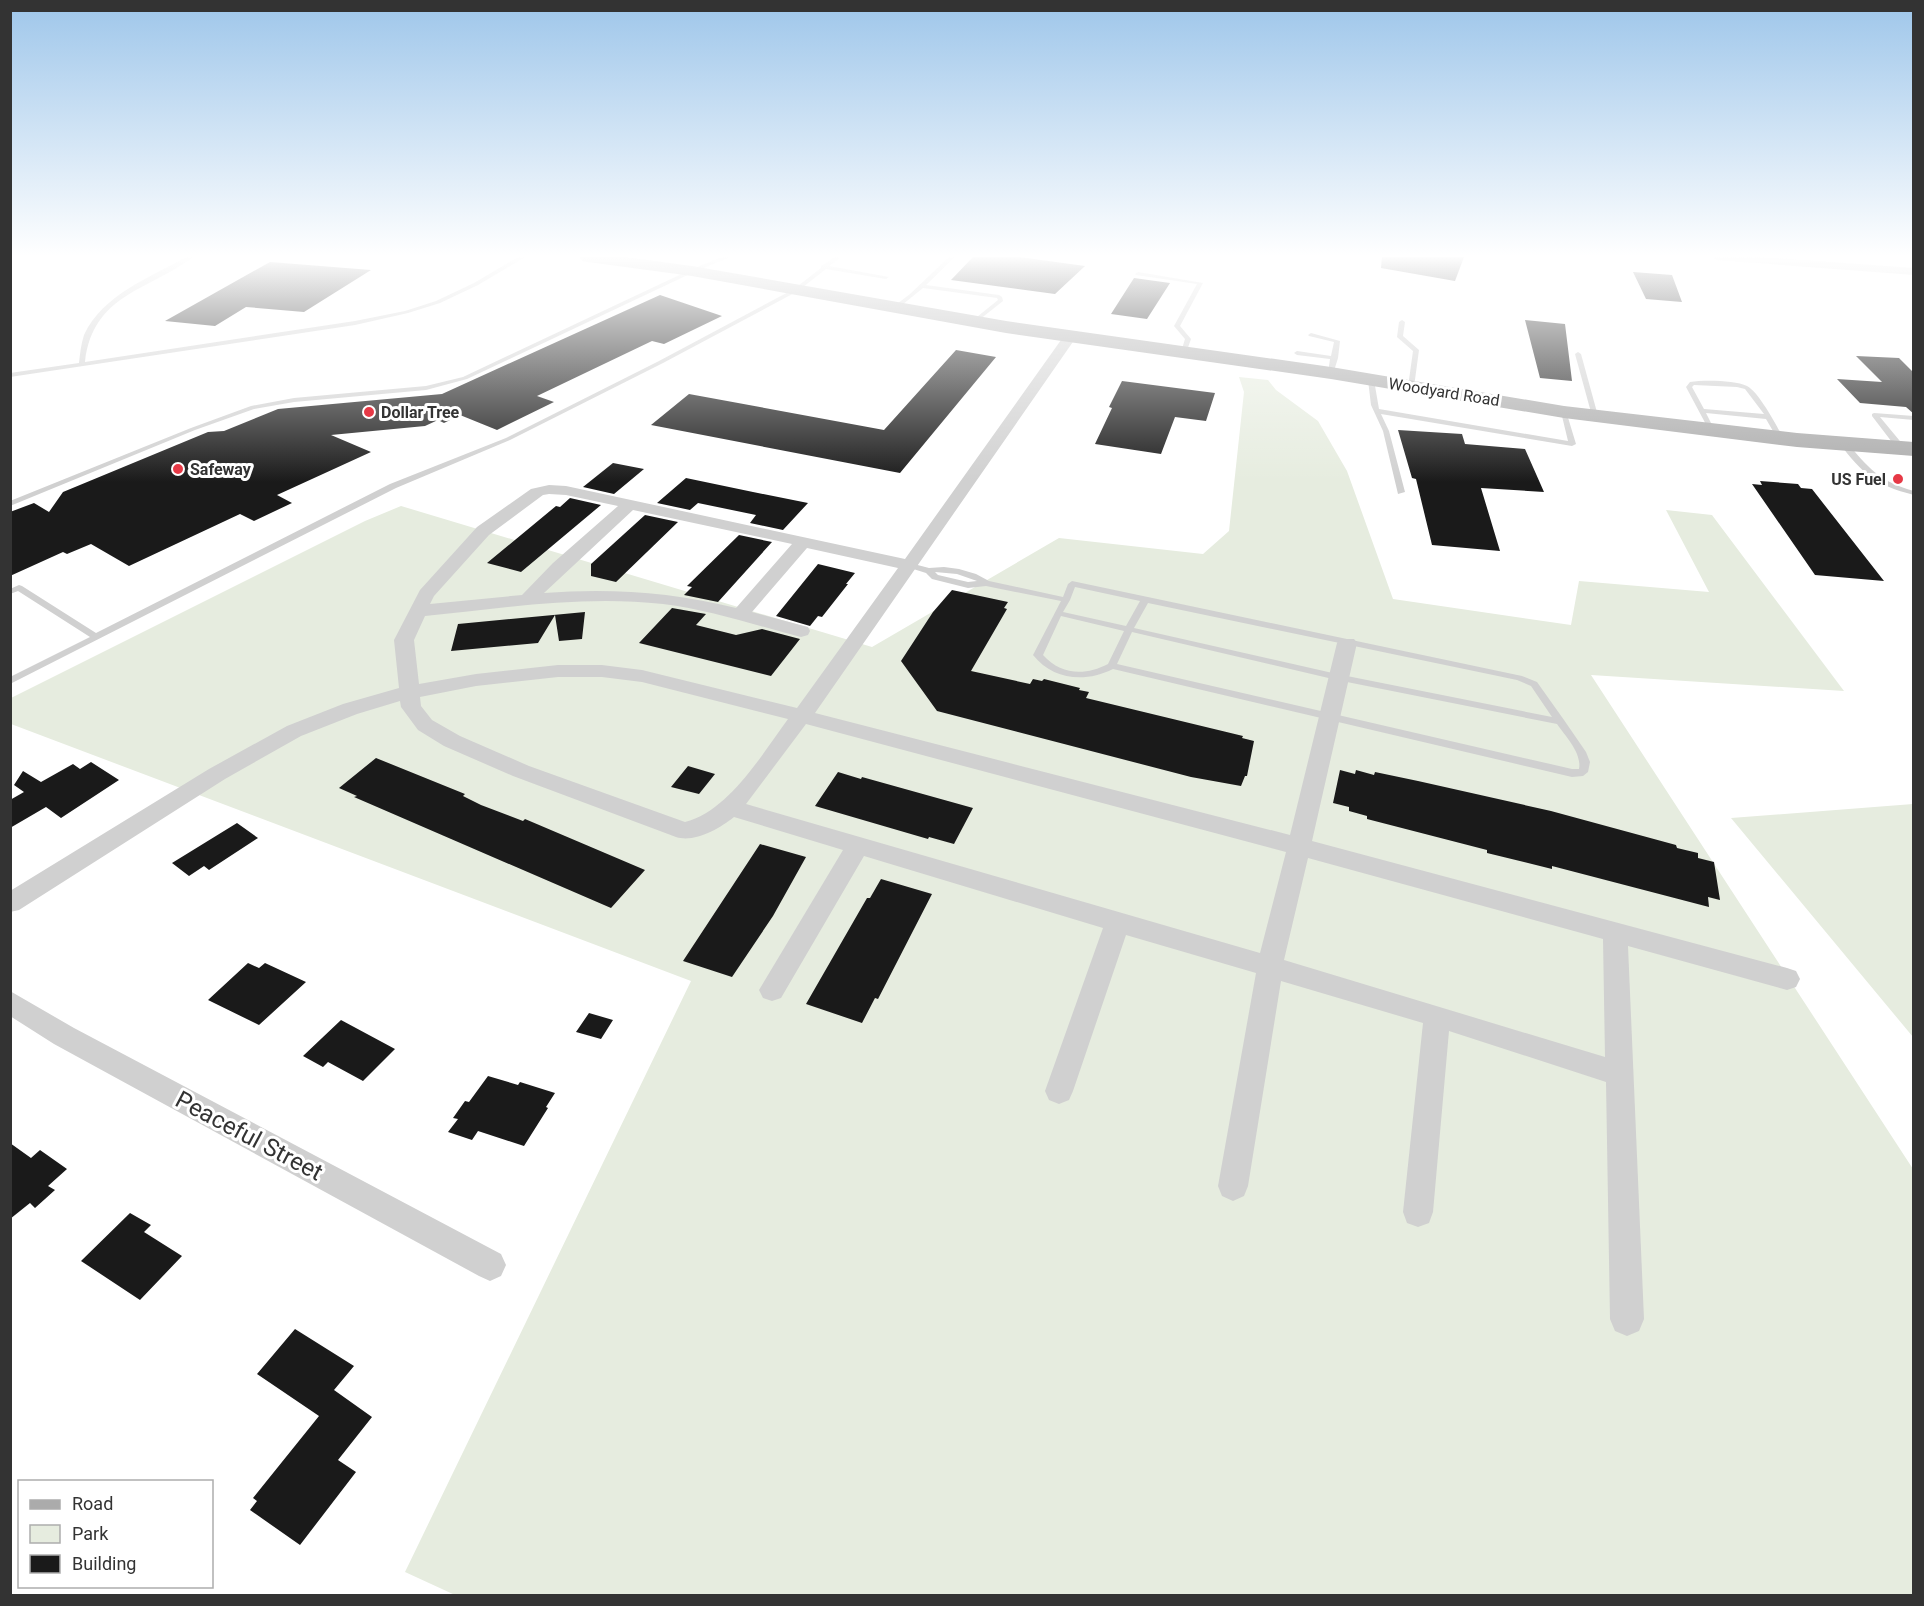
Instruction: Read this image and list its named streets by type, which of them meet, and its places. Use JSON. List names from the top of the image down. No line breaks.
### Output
{"streets":{"main road":["Woodyard Road"],"street":["Peaceful Street"]},"places":["Dollar Tree","Safeway","US Fuel"],"legend":["Road","Park","Building"]}
